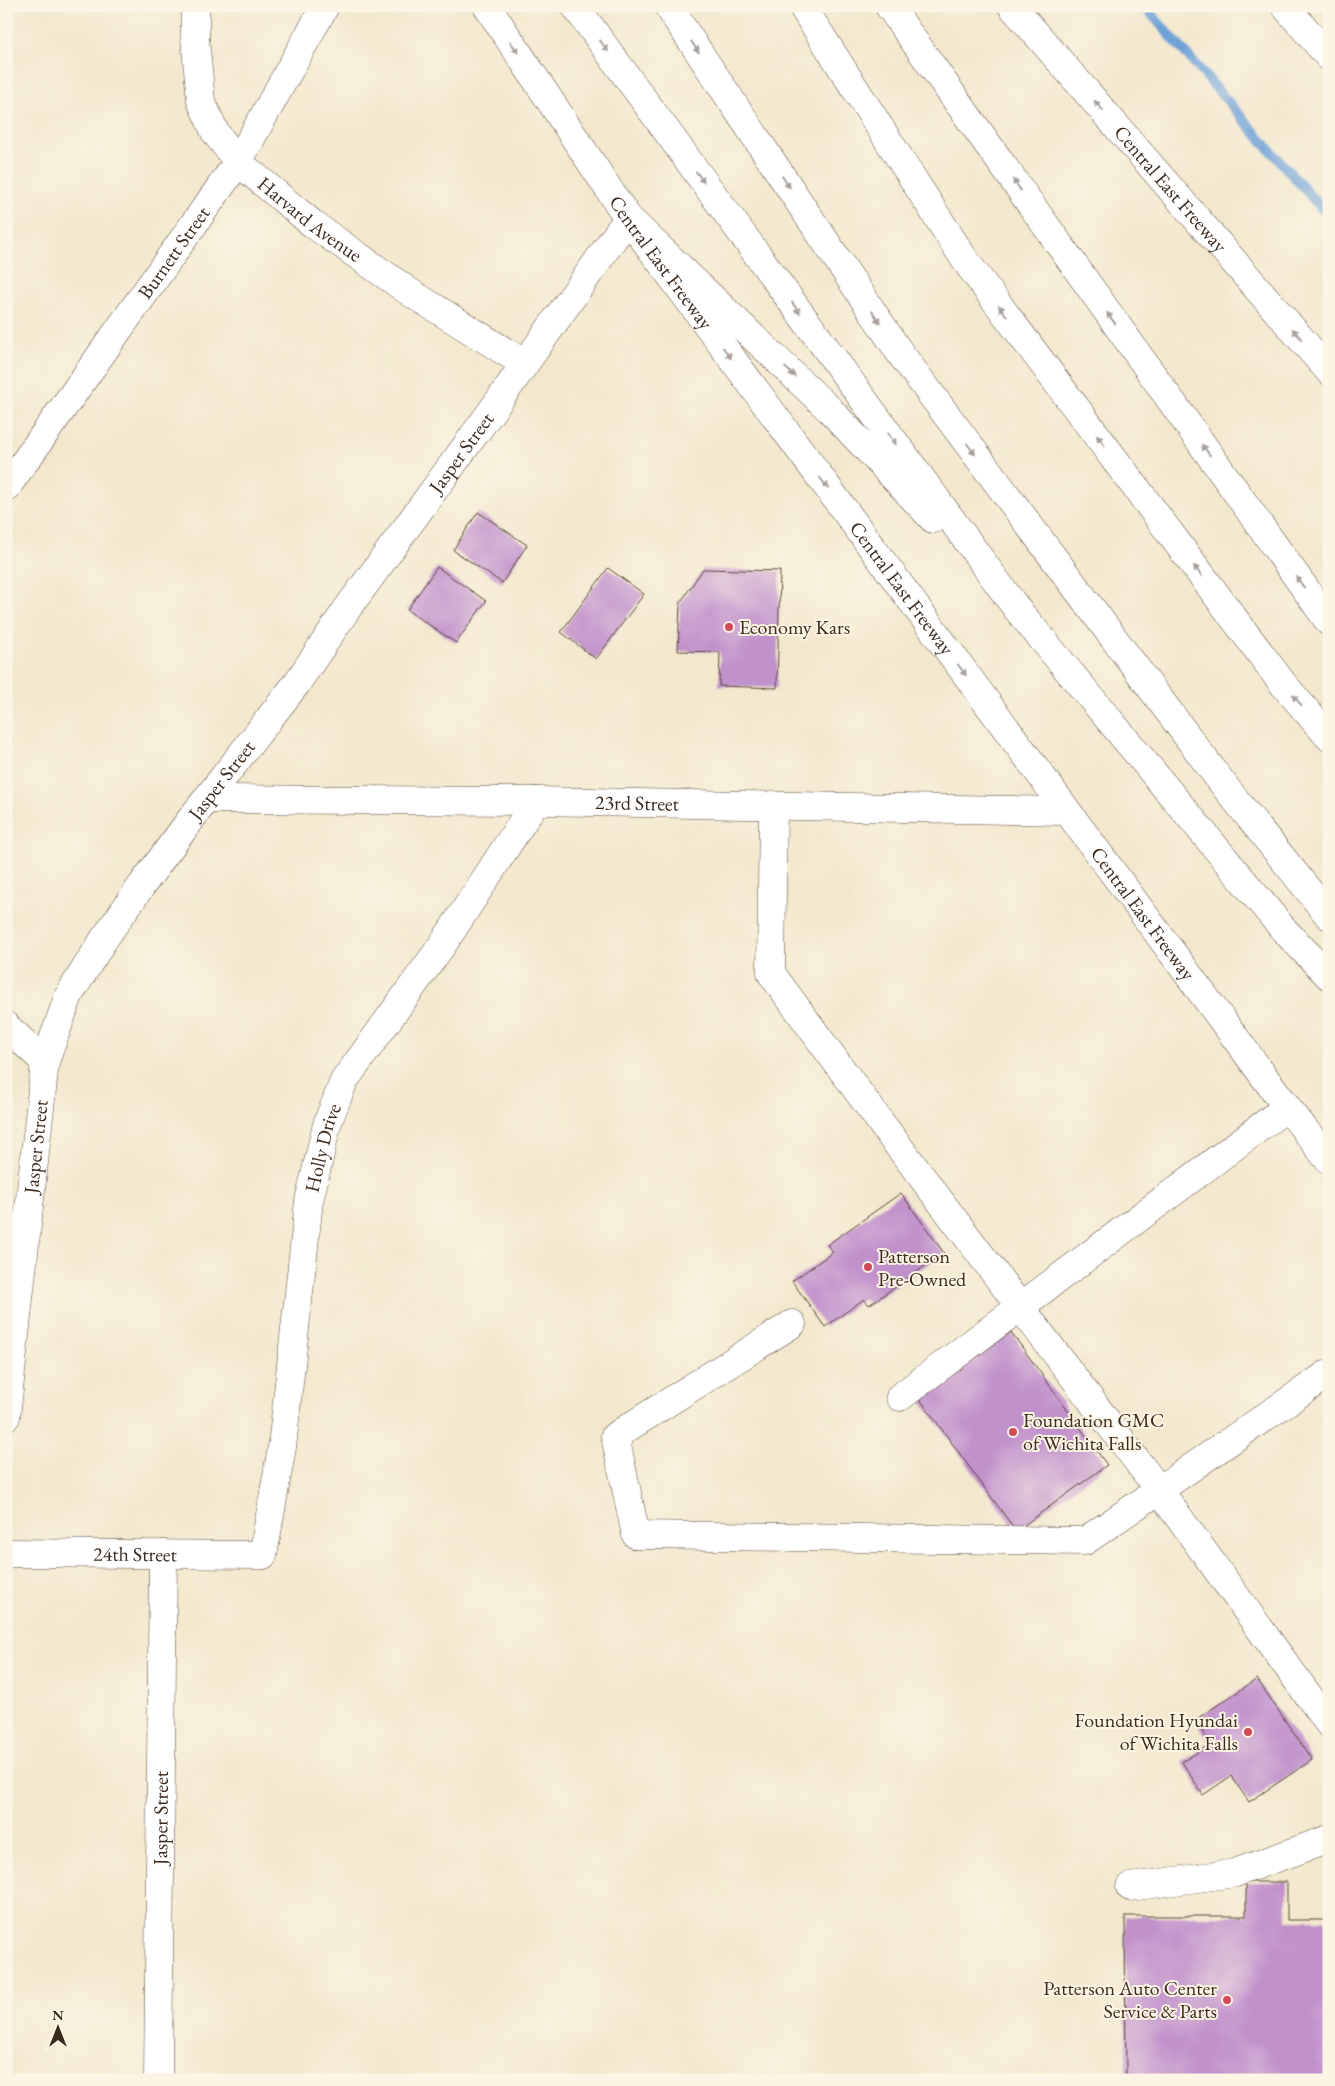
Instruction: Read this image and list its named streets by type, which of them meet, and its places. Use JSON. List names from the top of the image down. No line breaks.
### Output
{"streets":{"main road":["Central East Freeway","Harvard Avenue","Burnett Street","Jasper Street","23rd Street","Holly Drive","24th Street"]},"crossings":[["Central East Freeway","Jasper Street"],["Central East Freeway","23rd Street"],["Harvard Avenue","Burnett Street"],["Harvard Avenue","Jasper Street"],["Jasper Street","23rd Street"],["Jasper Street","24th Street"],["23rd Street","Holly Drive"],["Holly Drive","24th Street"]],"places":["Economy Kars","Patterson Pre-Owned","Foundation GMC of Wichita Falls","Foundation Hyundai of Wichita Falls","Patterson Auto Center Service & Parts"],"north":"top"}
